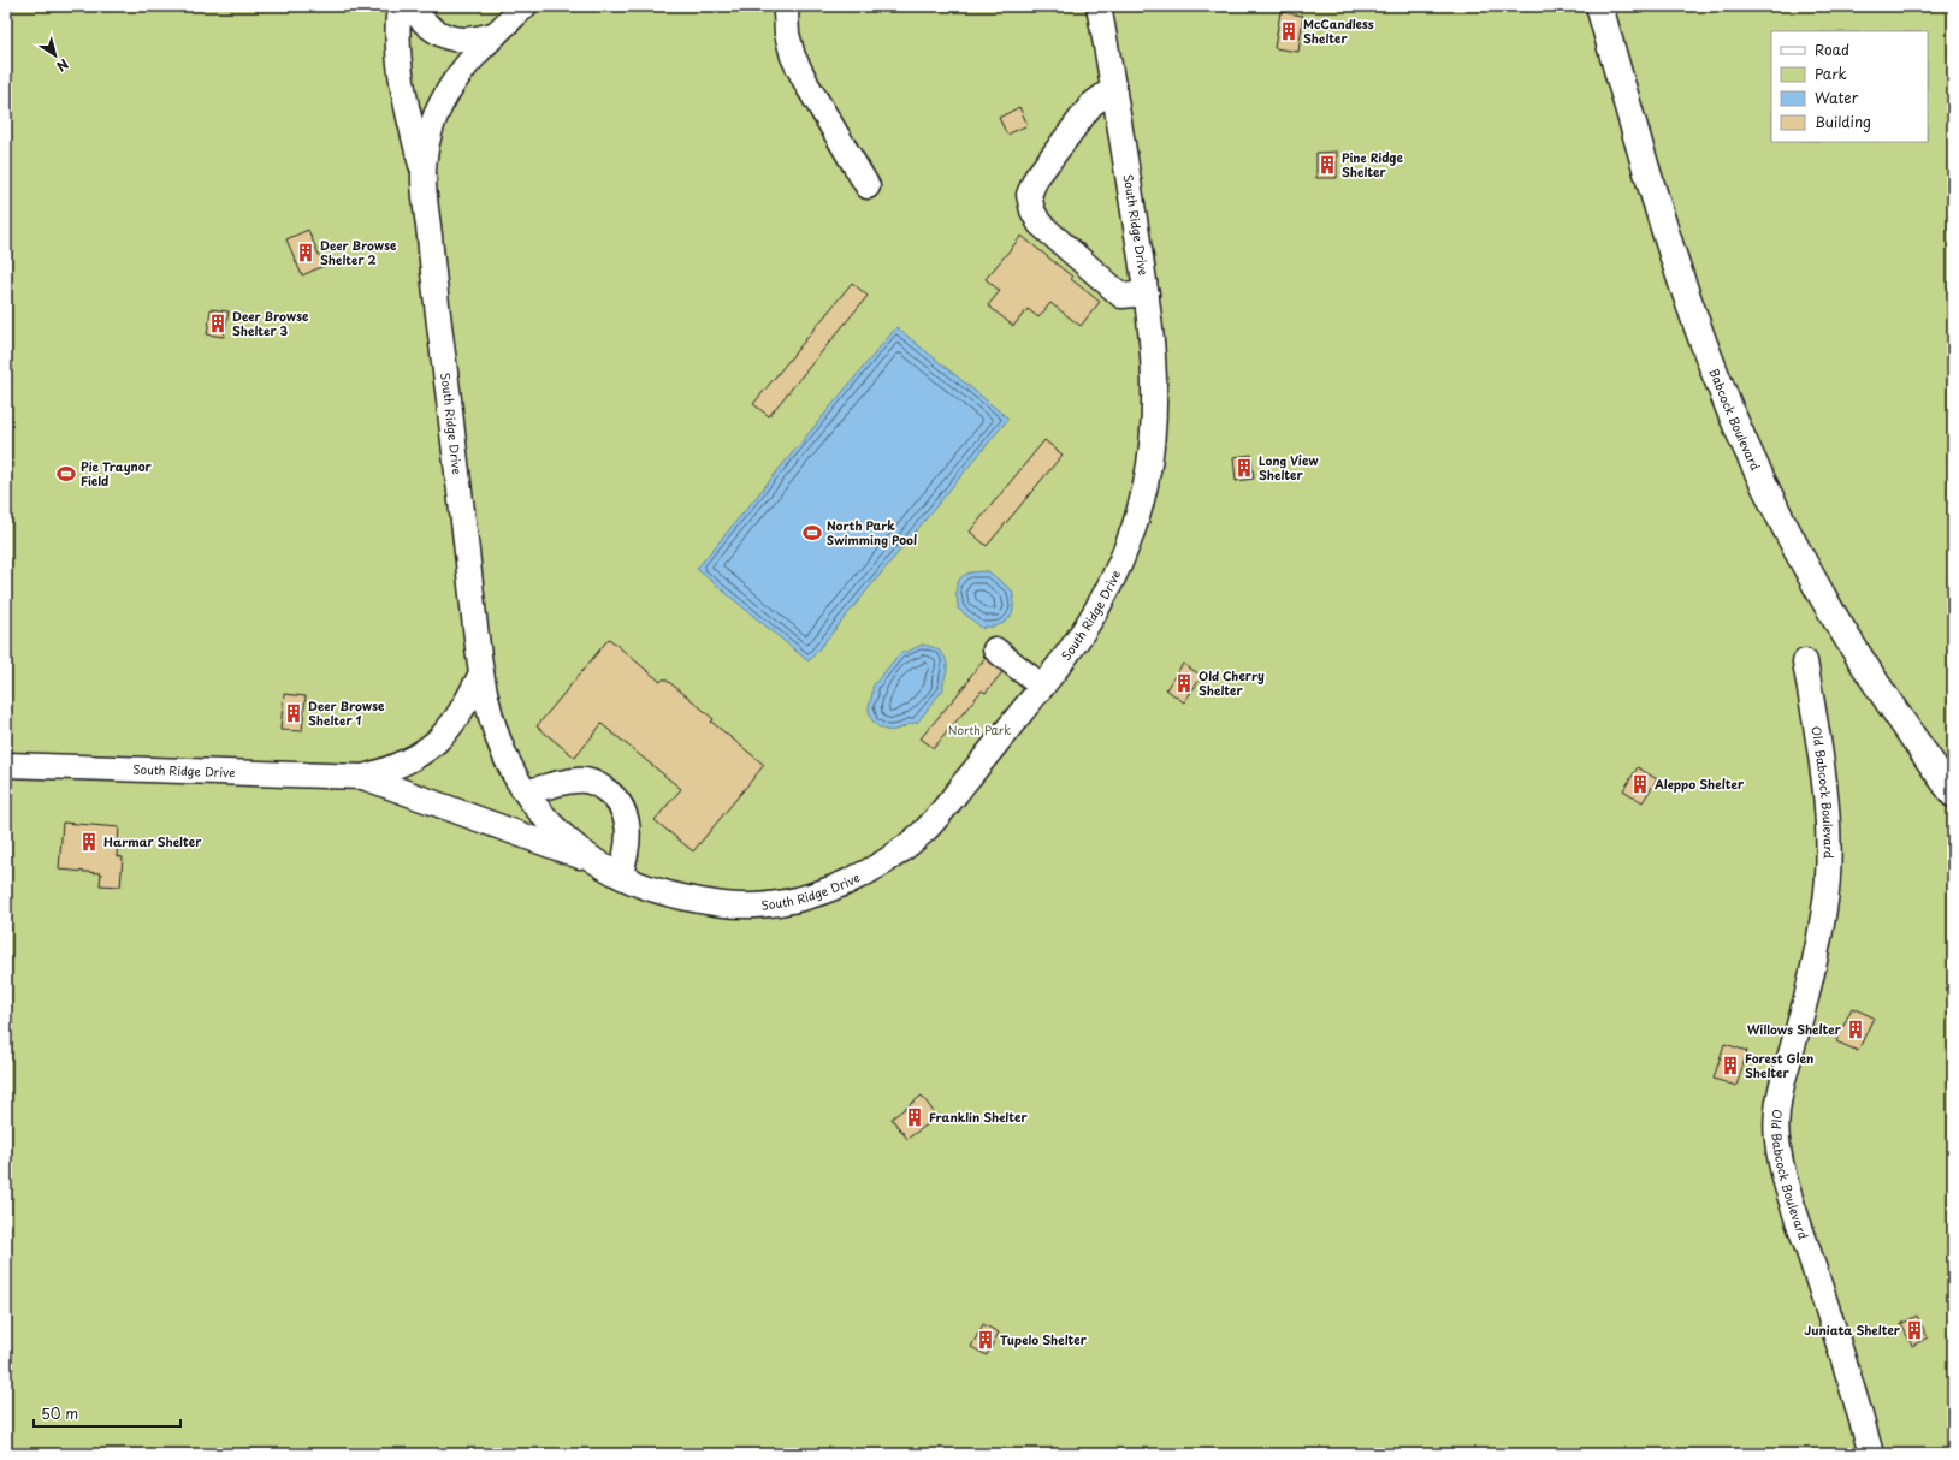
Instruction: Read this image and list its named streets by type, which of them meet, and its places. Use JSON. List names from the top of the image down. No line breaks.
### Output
{"streets":{"main road":["Babcock Boulevard"],"street":["South Ridge Drive","Old Babcock Boulevard"]},"parks":["North Park"],"places":{"building":["McCandless Shelter","Pine Ridge Shelter","Deer Browse Shelter 2","Deer Browse Shelter 3","Long View Shelter","Old Cherry Shelter","Deer Browse Shelter 1","Aleppo Shelter","Harmar Shelter","Willows Shelter","Forest Glen Shelter","Franklin Shelter","Juniata Shelter","Tupelo Shelter"],"sports":["Pie Traynor Field","North Park Swimming Pool"]},"legend":["Road","Park","Water","Building"],"scale_bar":"50 m","north":"bottom right"}
